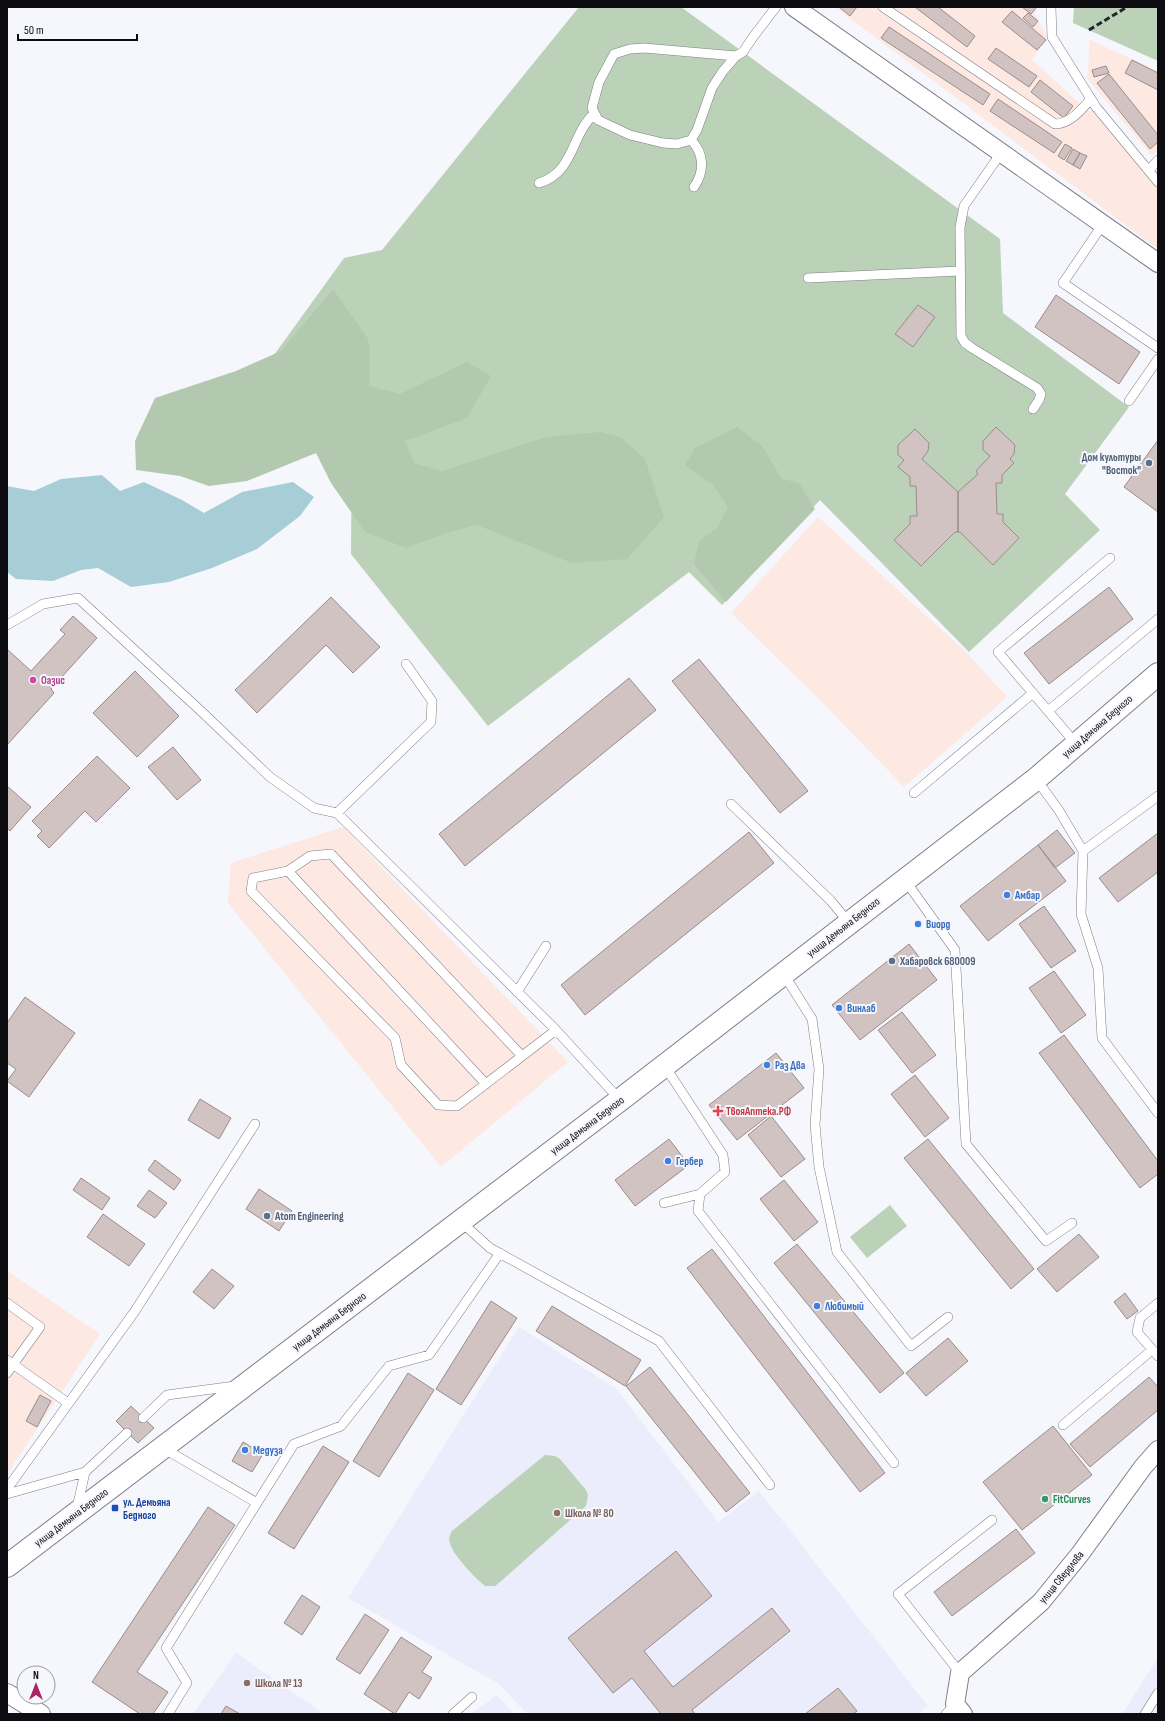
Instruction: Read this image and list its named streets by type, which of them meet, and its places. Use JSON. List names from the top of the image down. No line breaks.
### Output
{"streets":{"main road":["улица Демьяна Бедного"],"street":["улица Свердлова"]},"places":{"other":["Дом культуры \"Восток\"","Оазис","Амбар","Виорд","Хабаровск 680009","Винлаб","Раз Два","Гербер","Atom Engineering","Любимый","Медуза","FitCurves","Школа № 80","Школа № 13"],"health":["ТвояАптека.РФ"],"transit":["ул. Демьяна Бедного"]},"scale_bar":"50 m","north":"top"}
